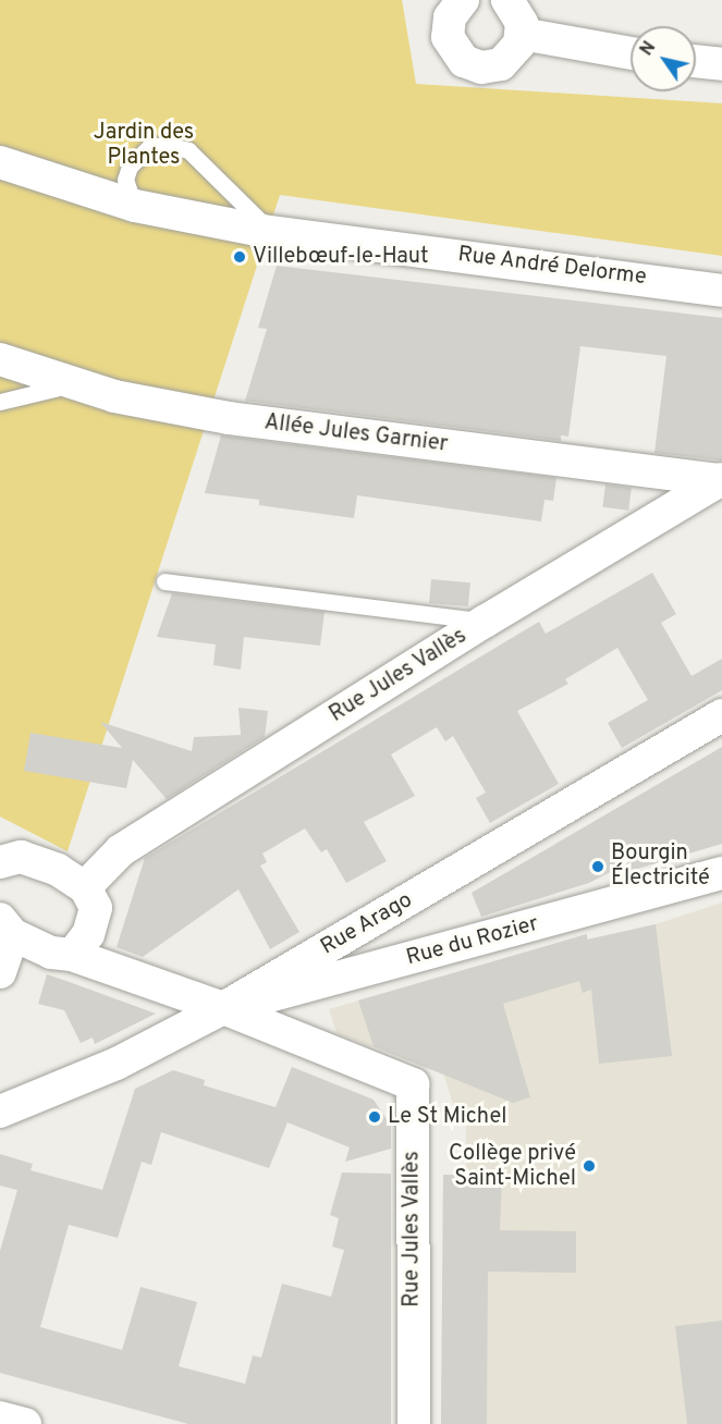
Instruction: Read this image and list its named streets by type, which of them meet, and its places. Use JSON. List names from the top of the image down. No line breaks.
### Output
{"streets":{"street":["Rue André Delorme","Allée Jules Garnier","Rue Jules Vallès","Rue Arago","Rue du Rozier"]},"crossings":[["Allée Jules Garnier","Rue Jules Vallès"],["Rue Jules Vallès","Rue Arago"],["Rue Jules Vallès","Rue du Rozier"],["Rue Arago","Rue du Rozier"]],"parks":["Jardin des Plantes"],"places":["Villebœuf-le-Haut","Bourgin Électricité","Le St Michel","Collège privé Saint-Michel"],"north":"top left"}
